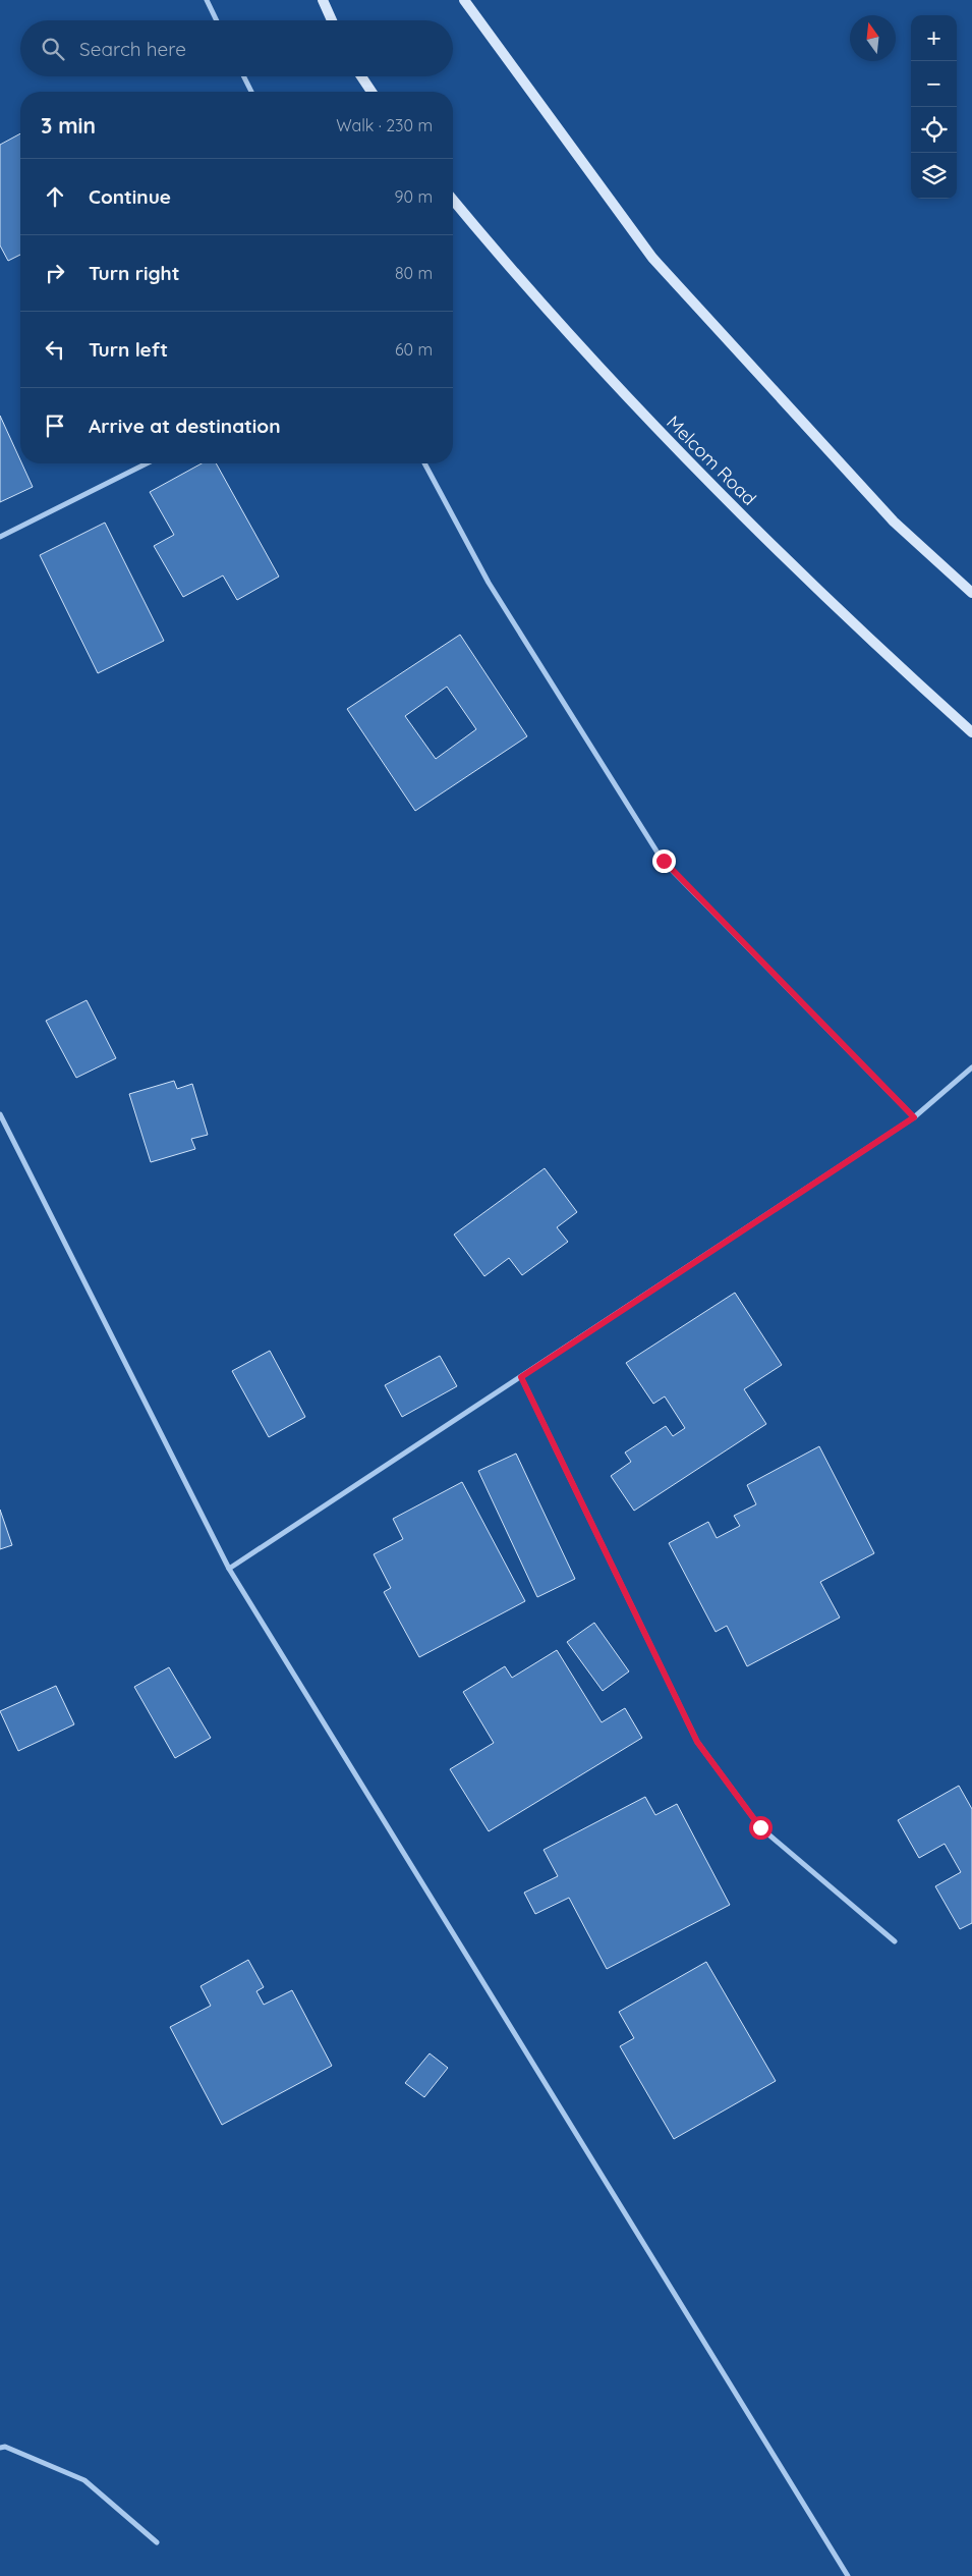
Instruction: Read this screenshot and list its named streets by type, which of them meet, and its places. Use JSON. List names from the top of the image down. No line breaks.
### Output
{"streets":{"main road":["Melcom Road"]},"north":"top","page":{"map_buttons":["+","−"],"search":"Search here","heading":["3 min","Walk · 230 m"],"list":[["Continue","90 m"],["Turn right","80 m"],["Turn left","60 m"],"Arrive at destination"]}}
